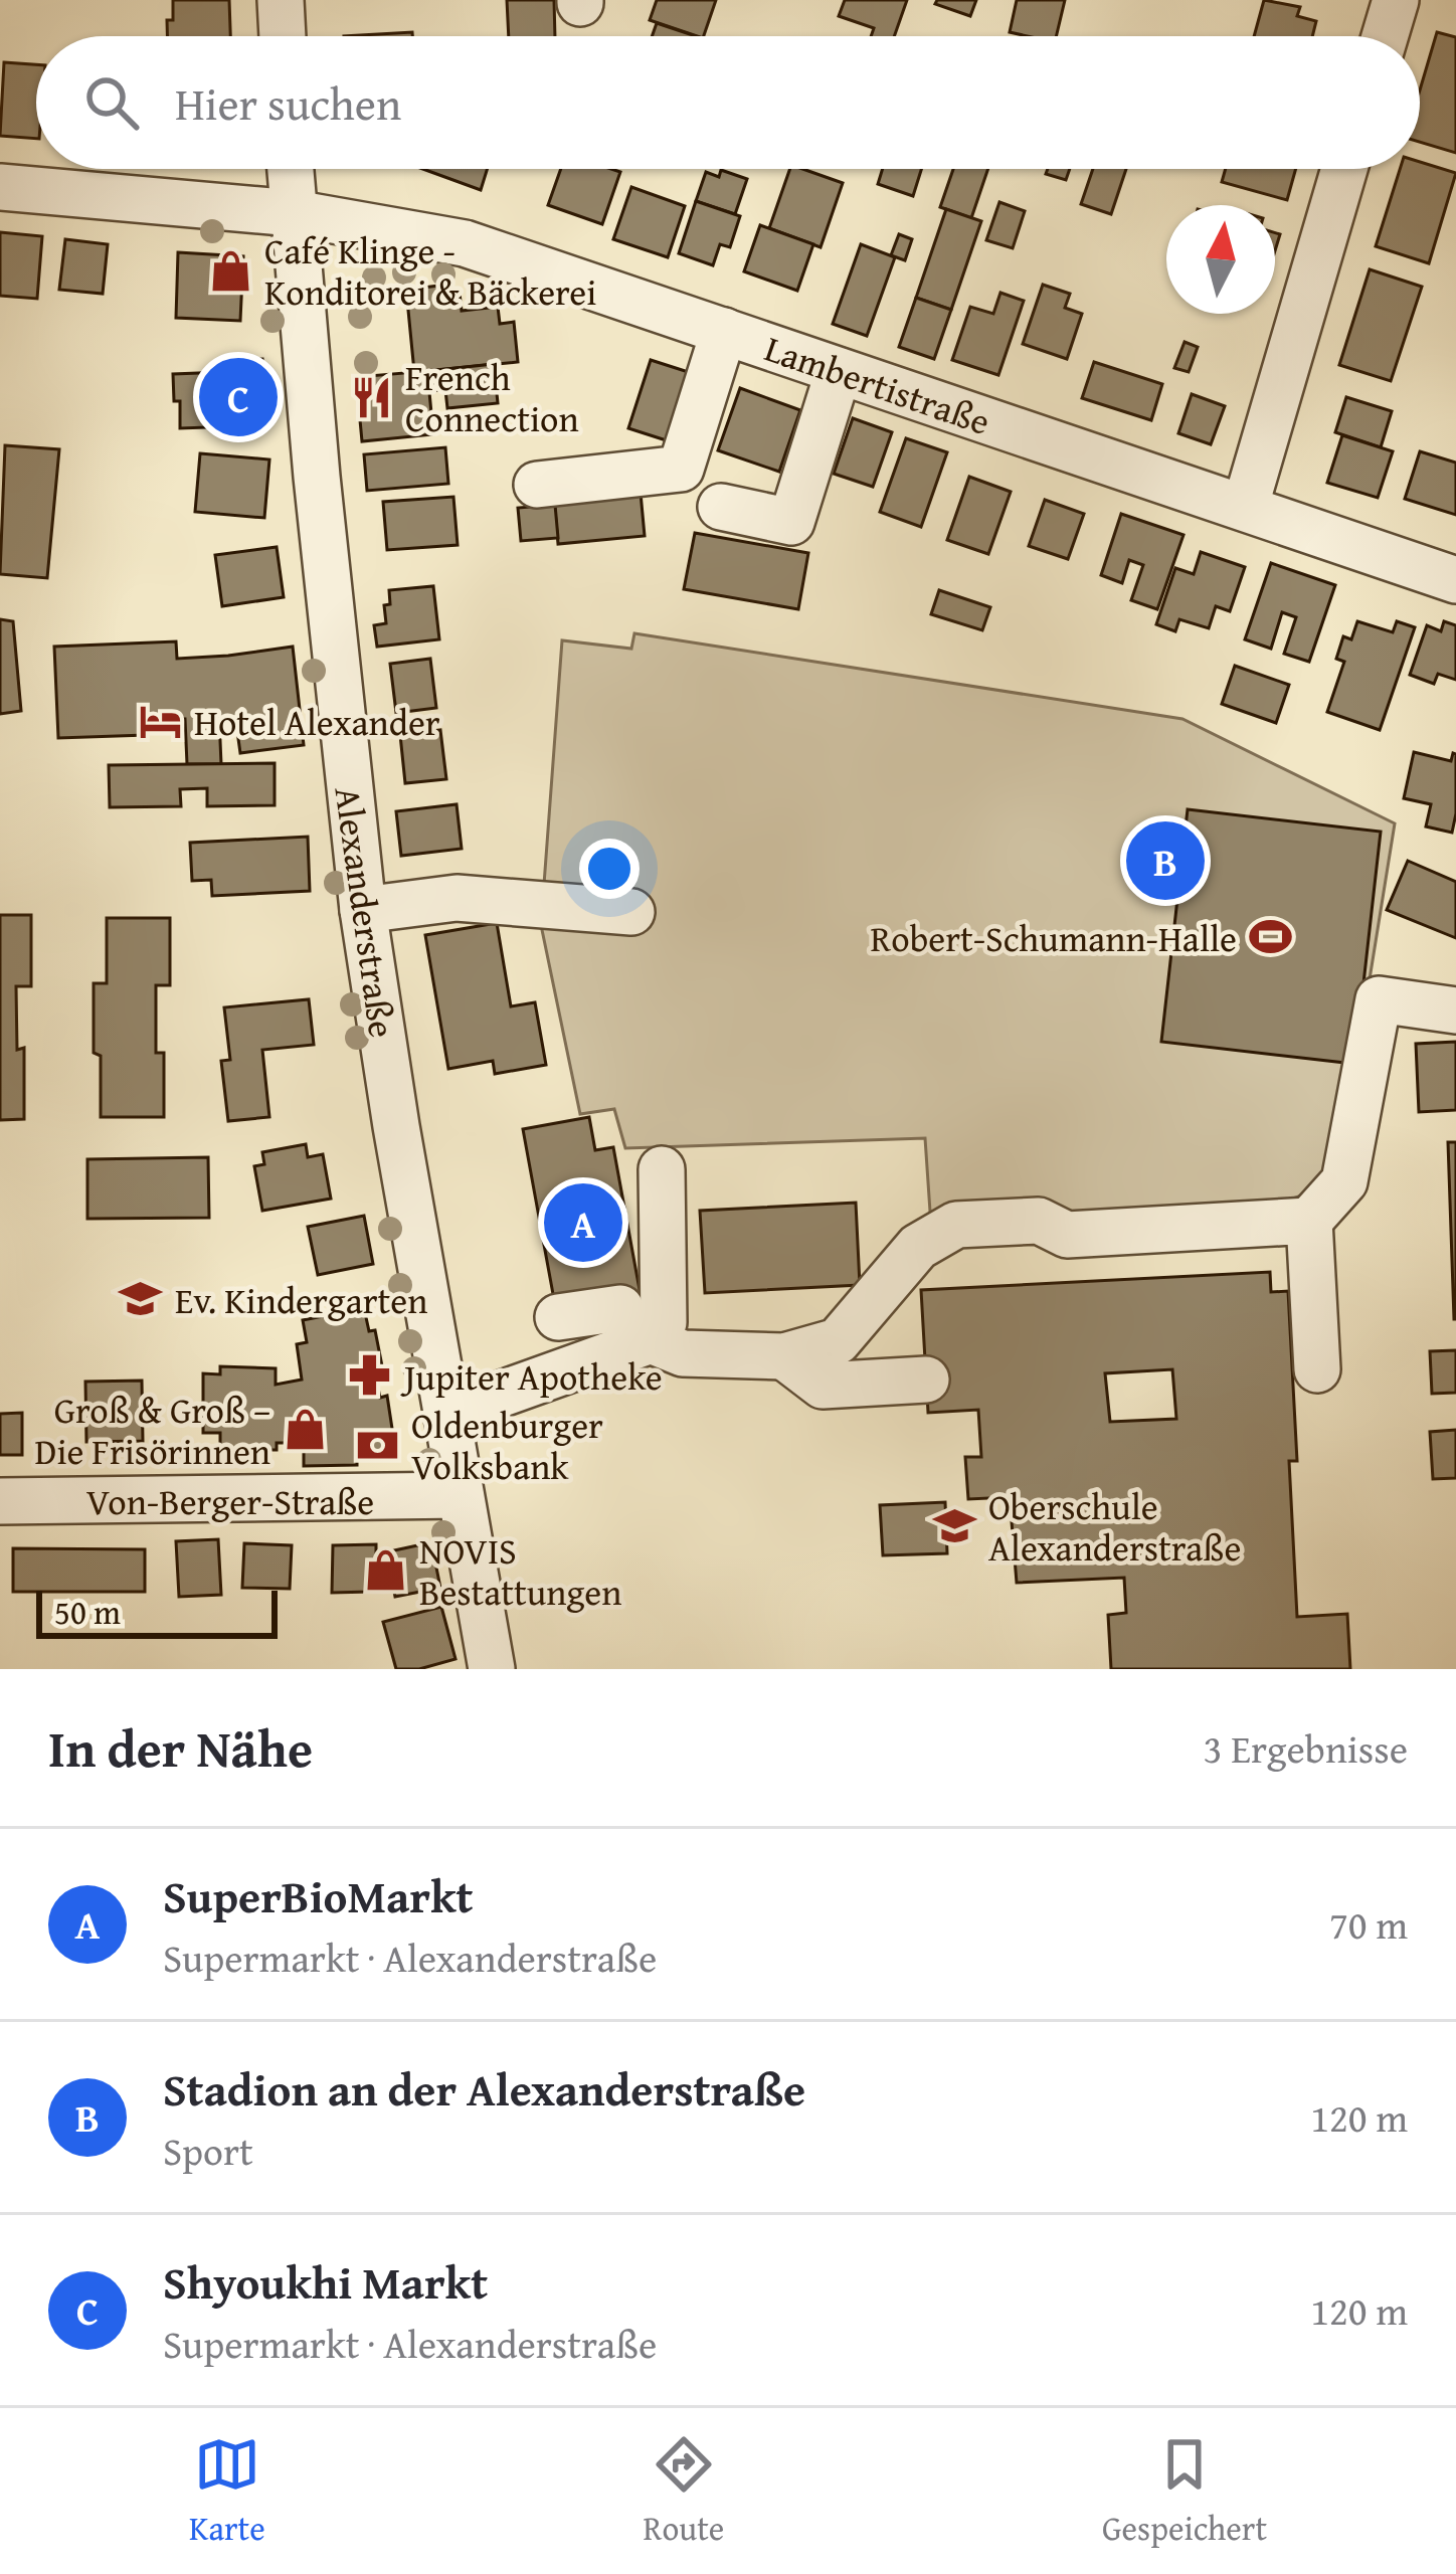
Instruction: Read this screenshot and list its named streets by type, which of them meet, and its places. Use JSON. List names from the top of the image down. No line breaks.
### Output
{"streets":{"street":["Lambertistraße","Alexanderstraße","Von-Berger-Straße"]},"crossings":[["Lambertistraße","Alexanderstraße"],["Alexanderstraße","Von-Berger-Straße"]],"places":{"shop":["Café Klinge - Konditorei & Bäckerei","Groß & Groß – Die Frisörinnen","NOVIS Bestattungen"],"restaurant":["French Connection"],"hotel":["Hotel Alexander"],"sports":["Robert-Schumann-Halle"],"school or university":["Ev. Kindergarten","Oberschule Alexanderstraße"],"pharmacy":["Jupiter Apotheke"],"bank":["Oldenburger Volksbank"]},"scale_bar":"50 m","north":"top","page":{"search":"Hier suchen","pins":["C","B","A"],"scale":"50 m","heading":["In der Nähe","3 Ergebnisse"],"list":[{"mark":"A","name":"SuperBioMarkt","note":"Supermarkt · Alexanderstraße","value":"70 m"},{"mark":"B","name":"Stadion an der Alexanderstraße","note":"Sport","value":"120 m"},{"mark":"C","name":"Shyoukhi Markt","note":"Supermarkt · Alexanderstraße","value":"120 m"}],"nav":["Karte","Route","Gespeichert"]}}
